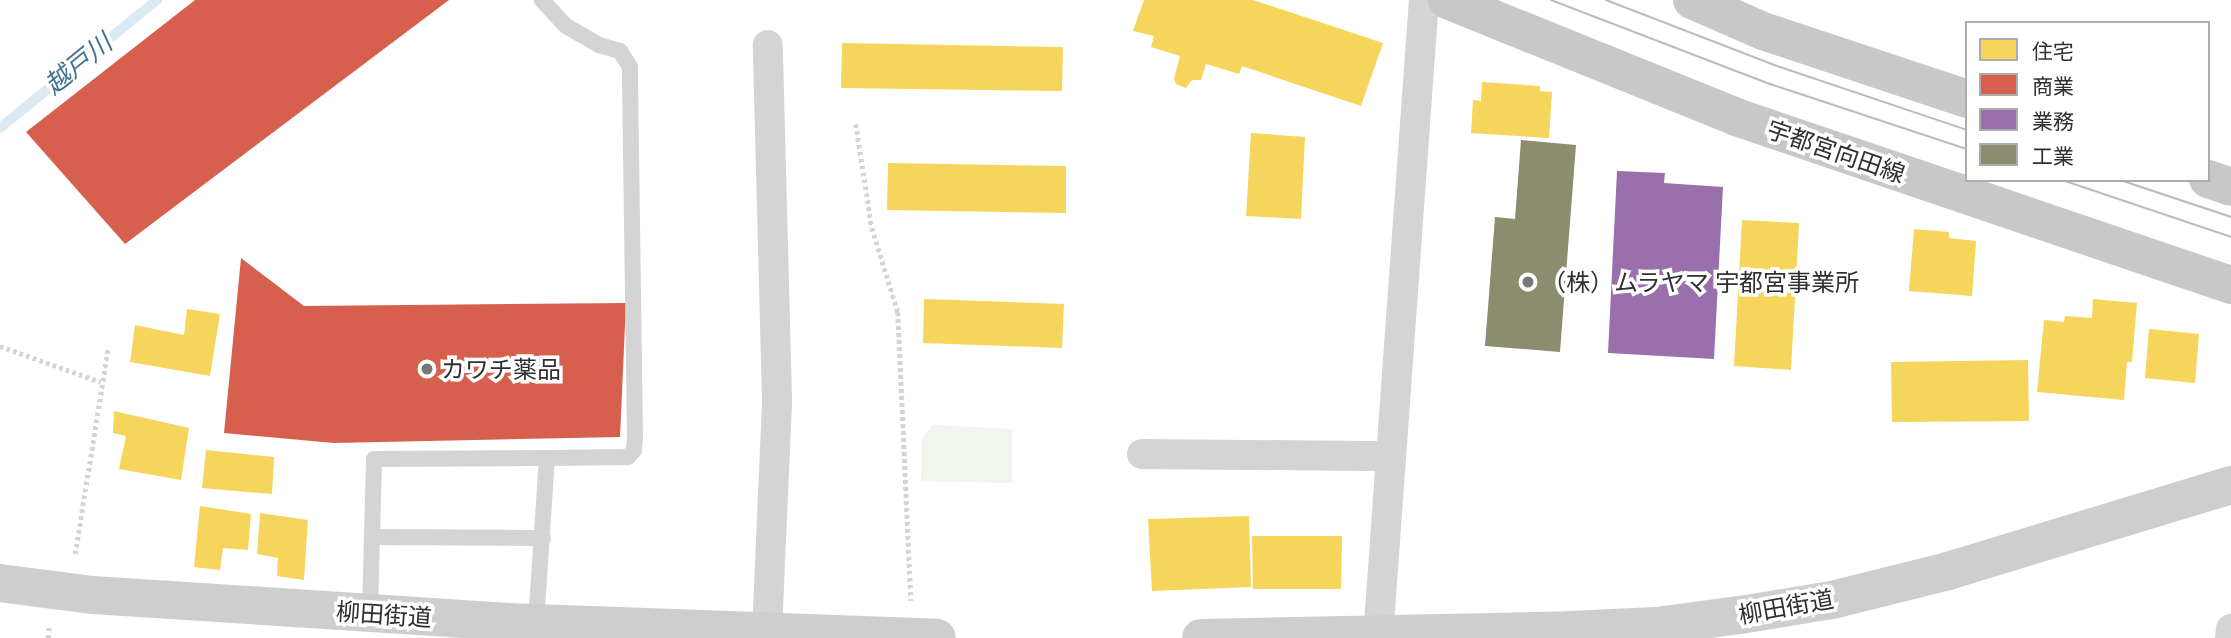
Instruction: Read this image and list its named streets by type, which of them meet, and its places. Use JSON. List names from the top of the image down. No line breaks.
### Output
{"streets":{"main road":["宇都宮向田線"],"street":["柳田街道"]},"water":["越戸川"],"places":["（株）ムラヤマ 宇都宮事業所","カワチ薬品"],"legend":["住宅","商業","業務","工業"]}
